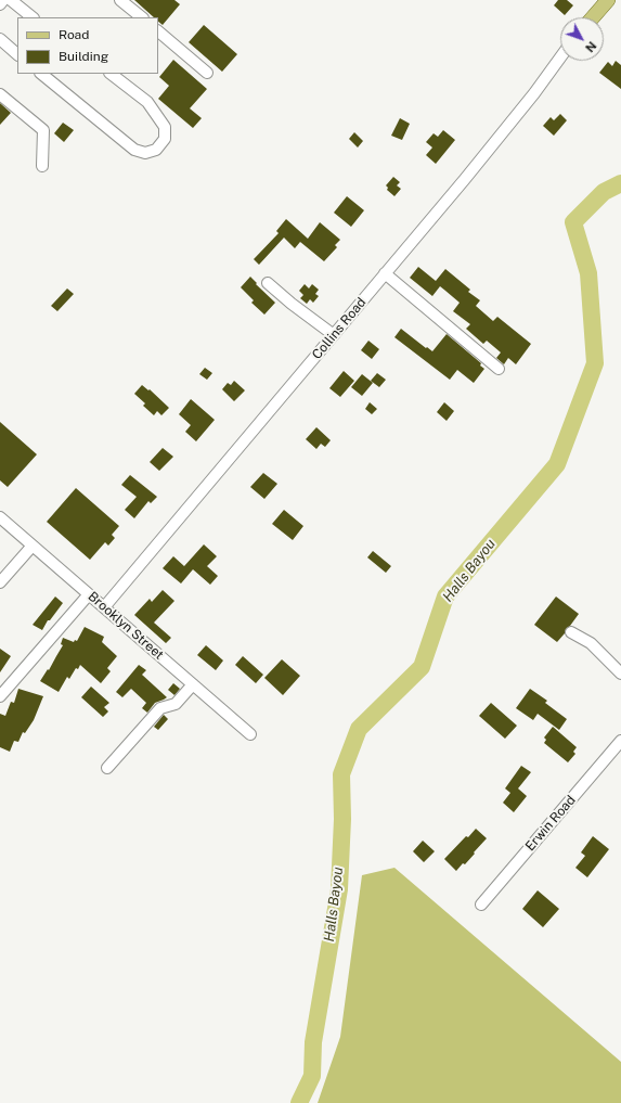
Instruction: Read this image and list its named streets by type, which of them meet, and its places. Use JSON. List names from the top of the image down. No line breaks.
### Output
{"streets":{"street":["Collins Road","Brooklyn Street","Erwin Road"]},"crossings":[["Collins Road","Brooklyn Street"]],"water":["Halls Bayou"],"legend":["Road","Building"],"north":"bottom right"}
